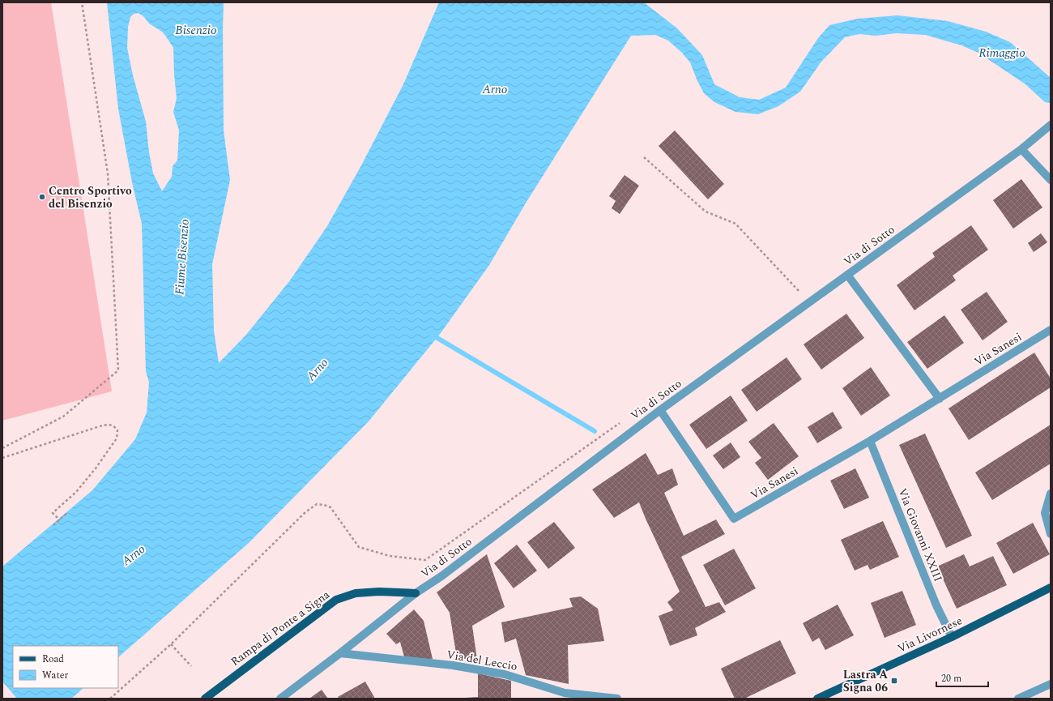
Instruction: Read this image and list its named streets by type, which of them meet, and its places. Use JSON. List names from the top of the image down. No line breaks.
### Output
{"streets":{"main road":["Rampa di Ponte a Signa","Via Livornese"],"street":["Via di Sotto","Via Sanesi","Via Giovanni XXIII","Via del Leccio"]},"crossings":[["Via di Sotto","Via Sanesi"],["Via di Sotto","Rampa di Ponte a Signa"],["Via di Sotto","Via del Leccio"],["Via Sanesi","Via Giovanni XXIII"],["Via Giovanni XXIII","Via Livornese"]],"water":["Bisenzio","Rimaggio","Arno","Fiume Bisenzio"],"places":{"other":["Centro Sportivo del Bisenzio"],"transit":["Lastra A Signa 06"]},"legend":["Road","Water"],"scale_bar":"20 m"}
